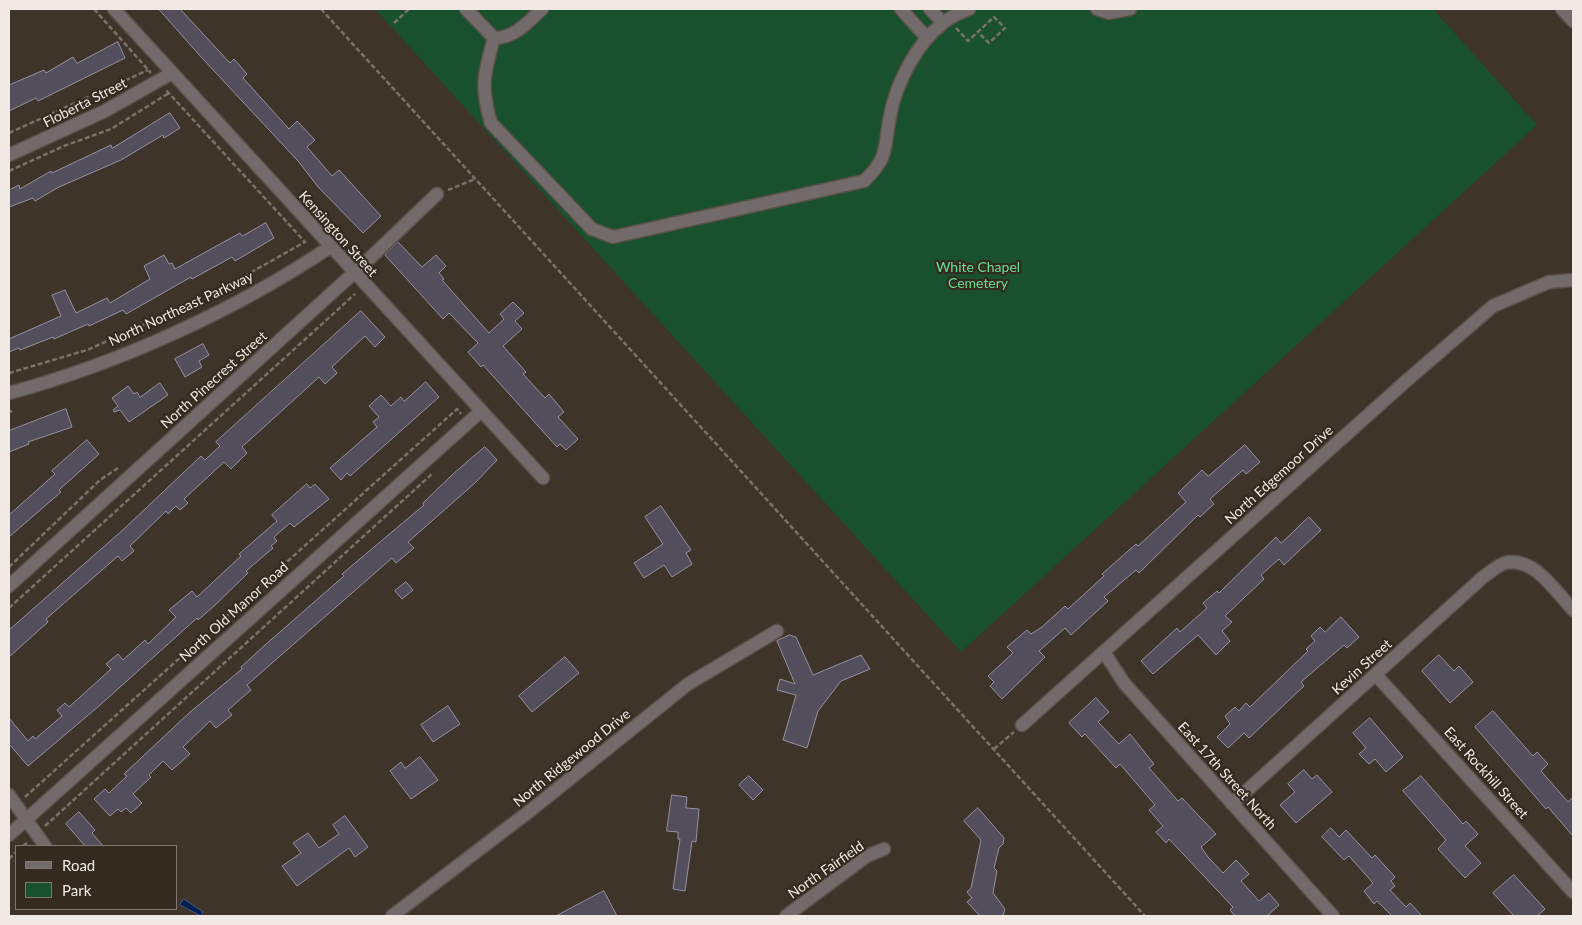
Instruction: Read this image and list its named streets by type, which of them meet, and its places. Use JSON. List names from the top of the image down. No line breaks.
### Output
{"streets":{"street":["Floberta Street","Kensington Street","North Northeast Parkway","North Pinecrest Street","North Edgemoor Drive","North Old Manor Road","Kevin Street","North Ridgewood Drive","East Rockhill Street","East 17th Street North","North Fairfield"]},"crossings":[["Floberta Street","Kensington Street"],["Kensington Street","North Northeast Parkway"],["Kensington Street","North Pinecrest Street"],["Kensington Street","North Old Manor Road"],["North Edgemoor Drive","East 17th Street North"],["Kevin Street","East Rockhill Street"],["Kevin Street","East 17th Street North"]],"parks":["White Chapel Cemetery"],"legend":["Road","Park"]}
